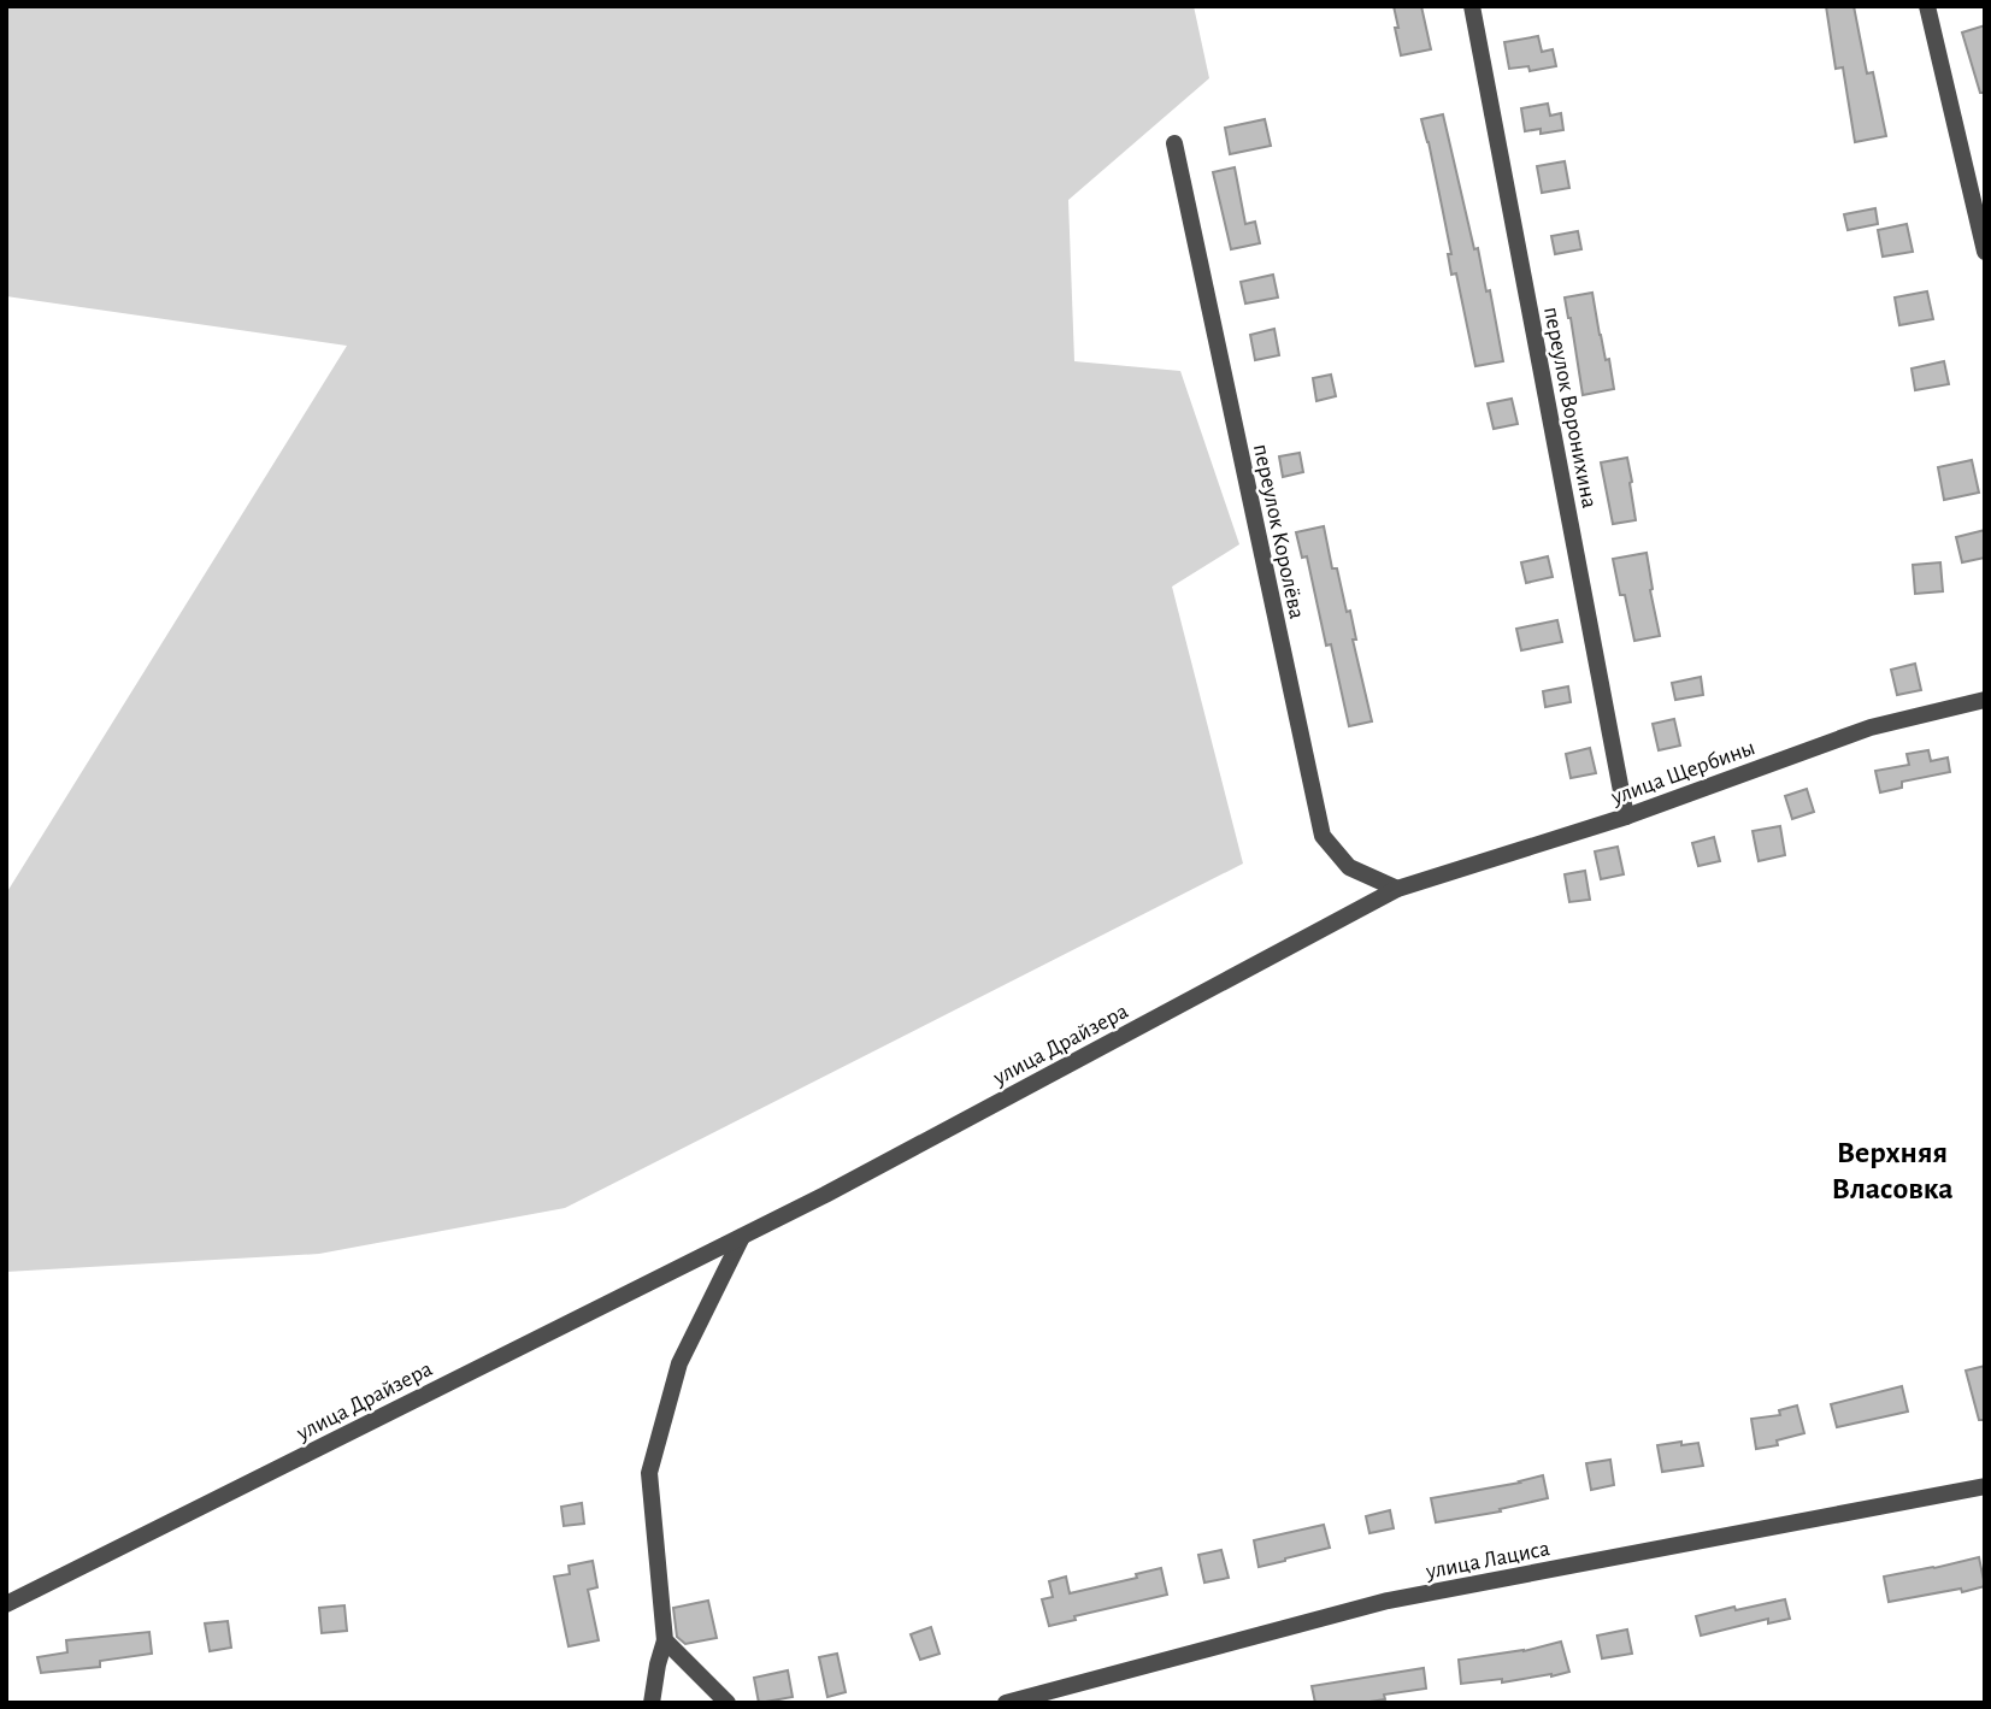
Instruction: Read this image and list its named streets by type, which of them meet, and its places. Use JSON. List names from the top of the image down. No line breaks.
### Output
{"streets":{"street":["переулок Воронихина","переулок Королёва","улица Щербины","улица Драйзера","улица Лациса"]},"crossings":[["переулок Воронихина","улица Щербины"],["переулок Королёва","улица Щербины"],["переулок Королёва","улица Драйзера"],["улица Щербины","улица Драйзера"]],"districts":["Верхняя Власовка"]}
